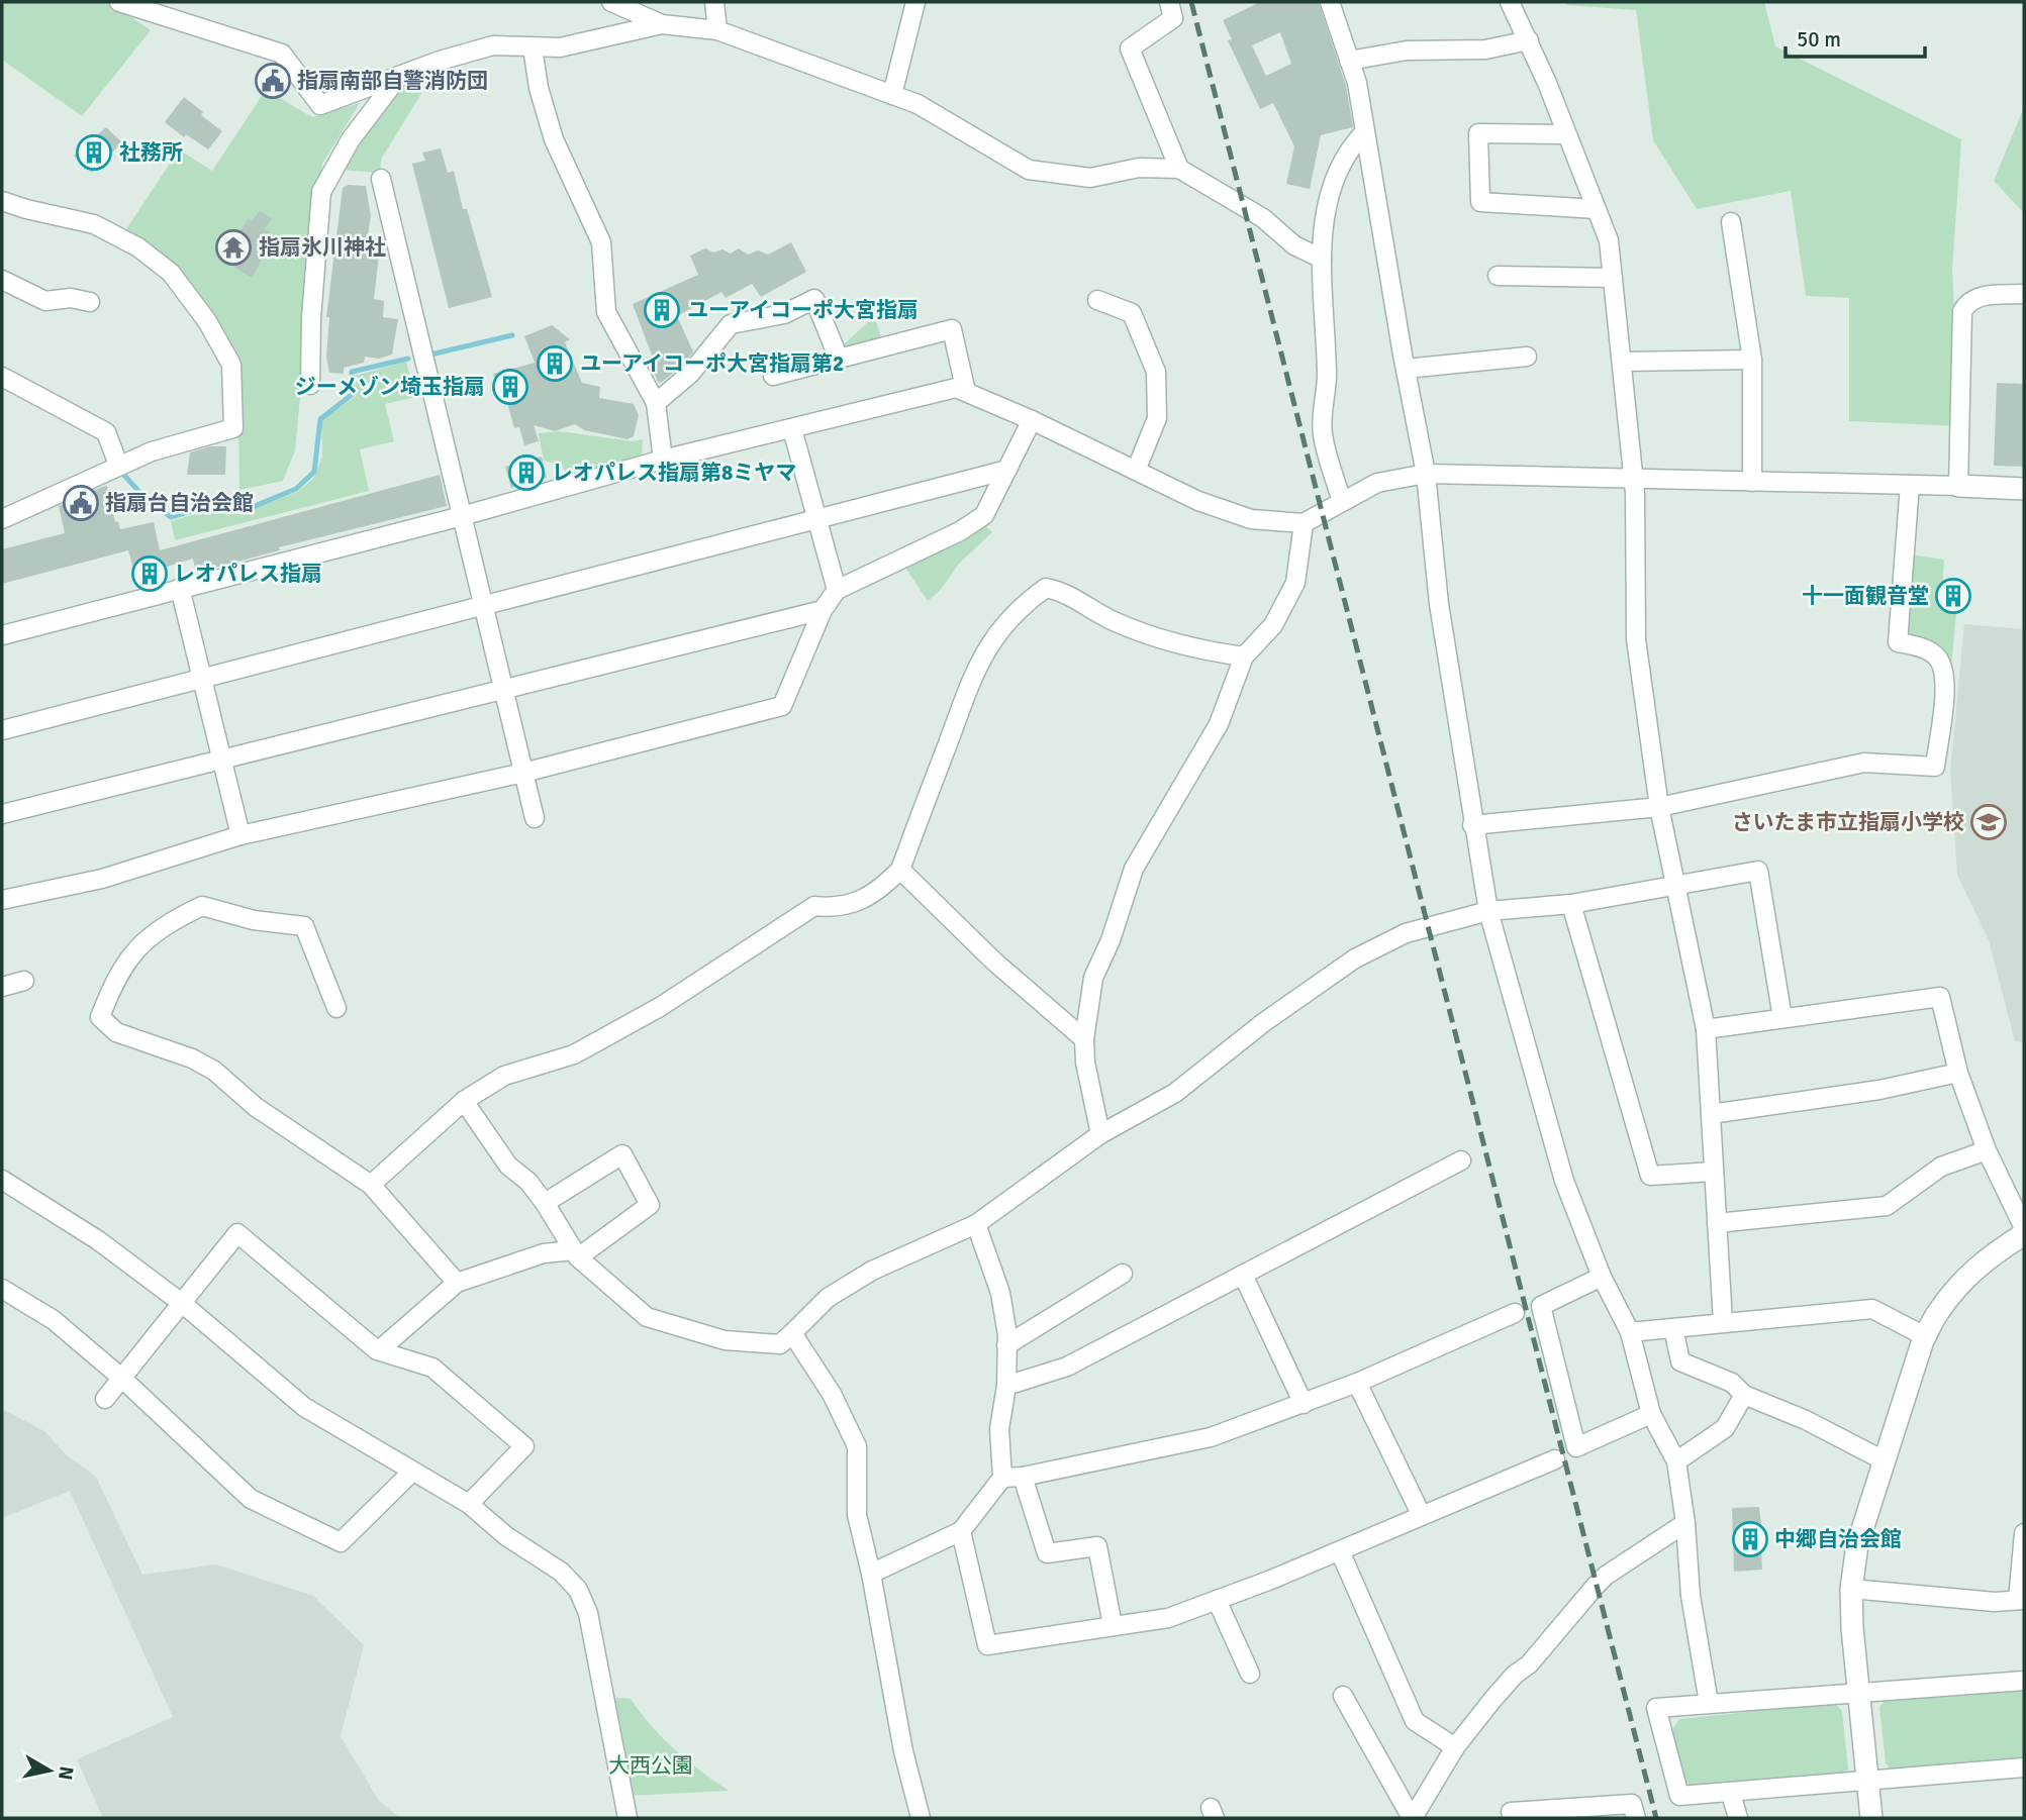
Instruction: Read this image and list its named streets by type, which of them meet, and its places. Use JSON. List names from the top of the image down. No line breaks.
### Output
{"parks":["大西公園"],"places":{"public building":["指扇南部自警消防団","指扇台自治会館"],"building":["社務所","ユーアイコーポ大宮指扇","ユーアイコーポ大宮指扇第2","ジーメゾン埼玉指扇","レオパレス指扇第8ミヤマ","レオパレス指扇","十一面観音堂","中郷自治会館"],"temple":["指扇氷川神社"],"school or university":["さいたま市立指扇小学校"]},"scale_bar":"50 m","north":"right"}
